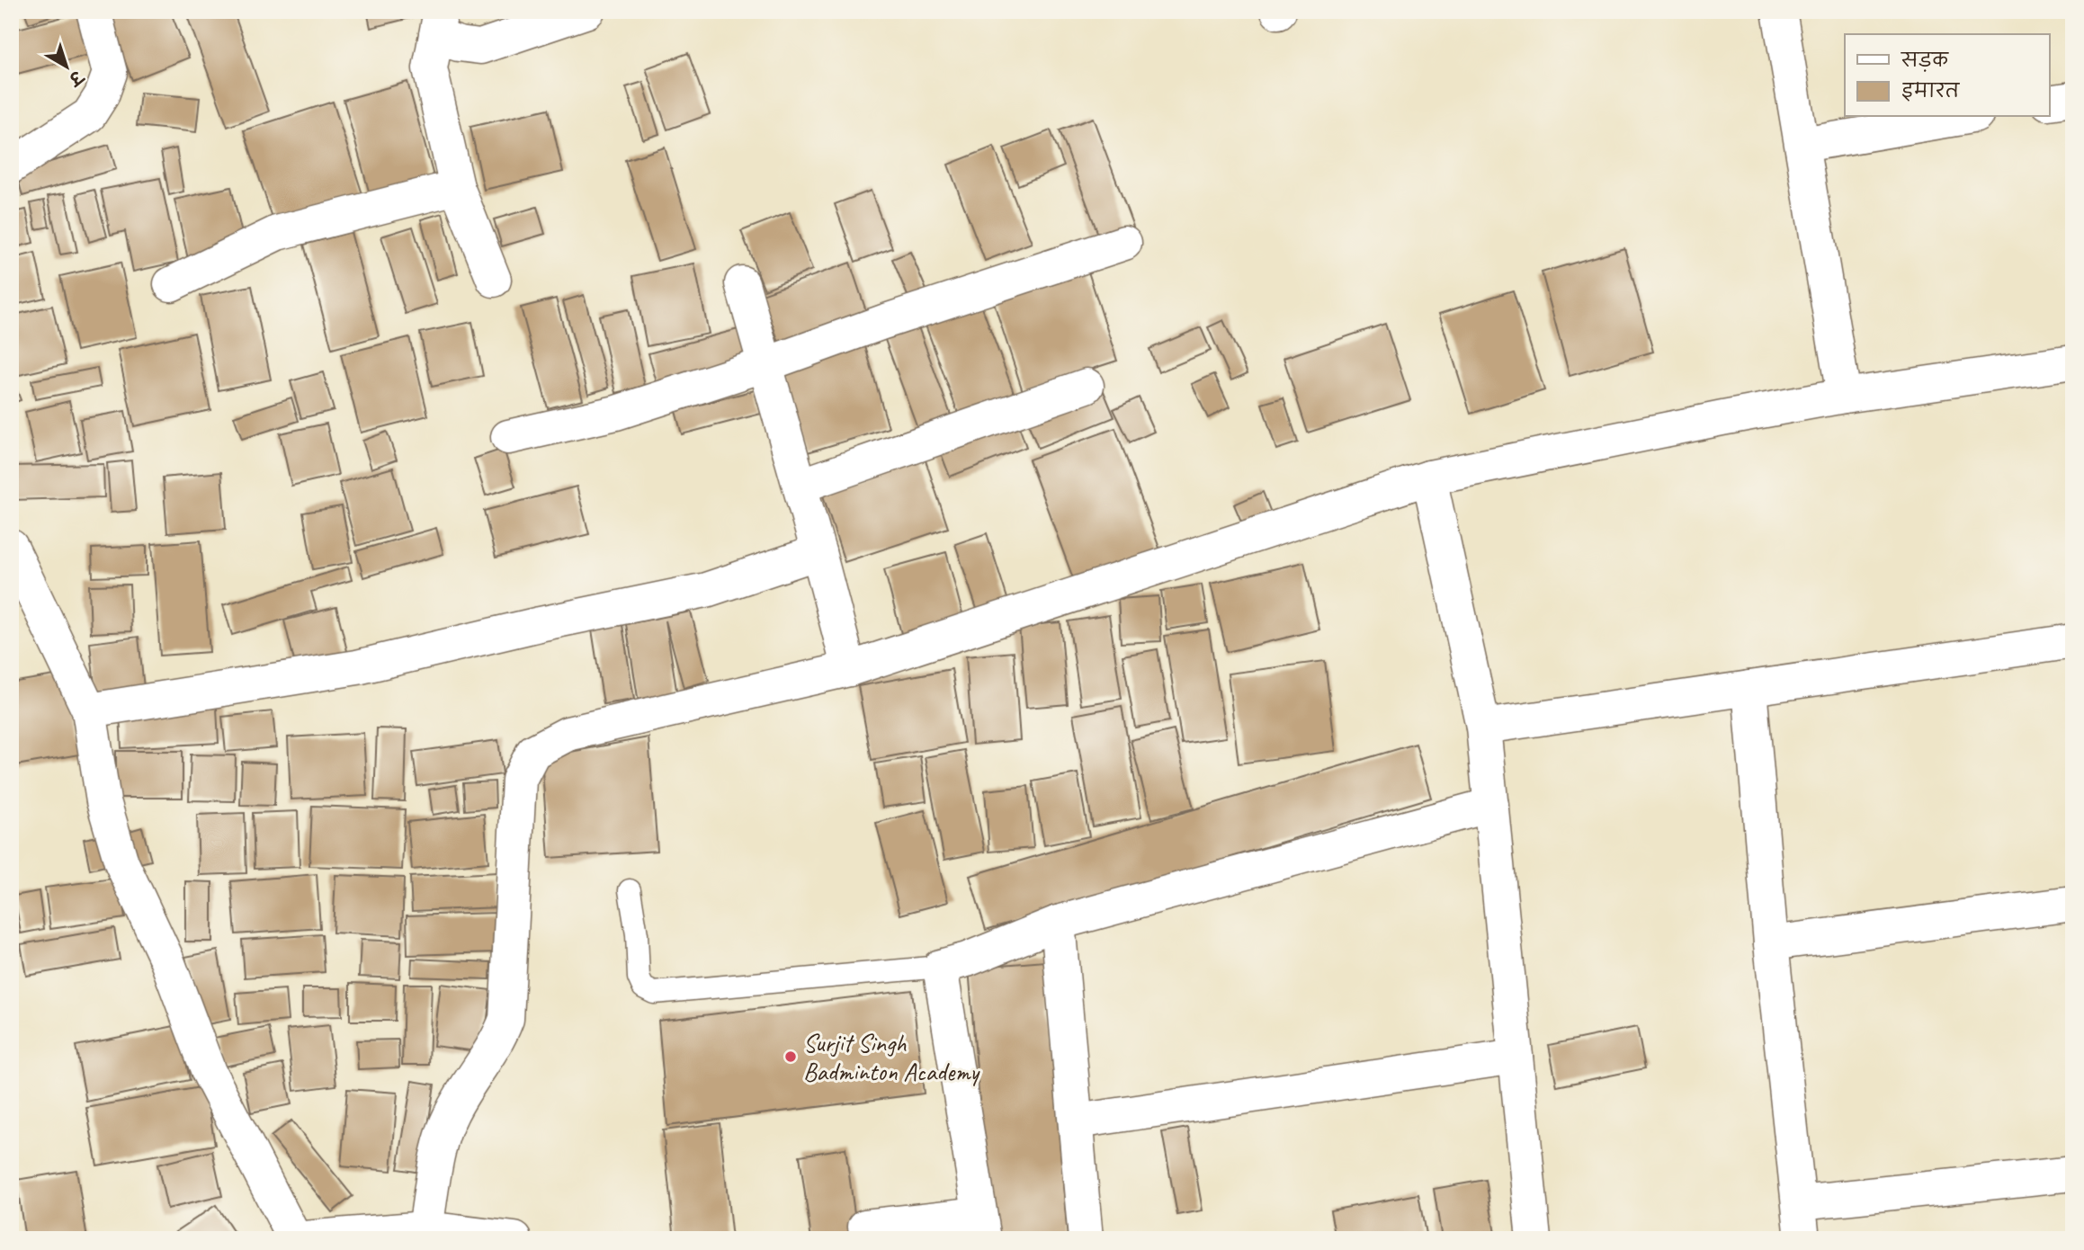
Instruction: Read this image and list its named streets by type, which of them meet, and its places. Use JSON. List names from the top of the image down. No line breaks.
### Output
{"places":["Surjit Singh Badminton Academy"],"legend":["सड़क","इमारत"],"north":"bottom right"}
